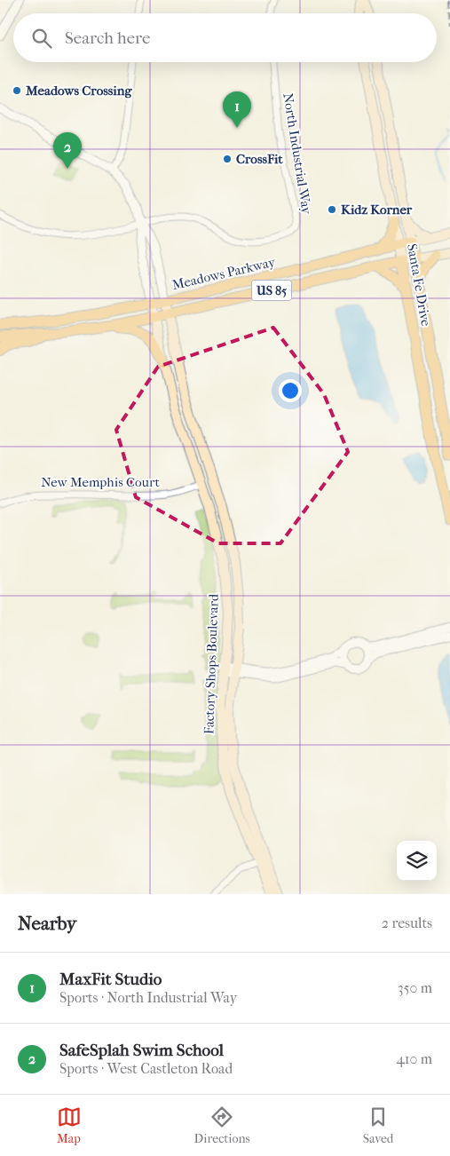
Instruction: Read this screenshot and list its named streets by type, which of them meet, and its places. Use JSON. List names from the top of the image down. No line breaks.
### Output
{"streets":{"highway":["Meadows Parkway","Santa Fe Drive","US 85"],"main road":["Factory Shops Boulevard"],"street":["North Industrial Way","New Memphis Court"]},"crossings":[["Meadows Parkway","Santa Fe Drive"],["Meadows Parkway","Factory Shops Boulevard"],["New Memphis Court","Factory Shops Boulevard"]],"places":["Meadows Crossing","CrossFit","Kidz Korner"],"page":{"search":"Search here","pins":["1","2"],"heading":["Nearby","2 results"],"list":[{"mark":"1","name":"MaxFit Studio","note":"Sports · North Industrial Way","value":"350 m"},{"mark":"2","name":"SafeSplah Swim School","note":"Sports · West Castleton Road","value":"410 m"}],"nav":["Map","Directions","Saved"]}}
